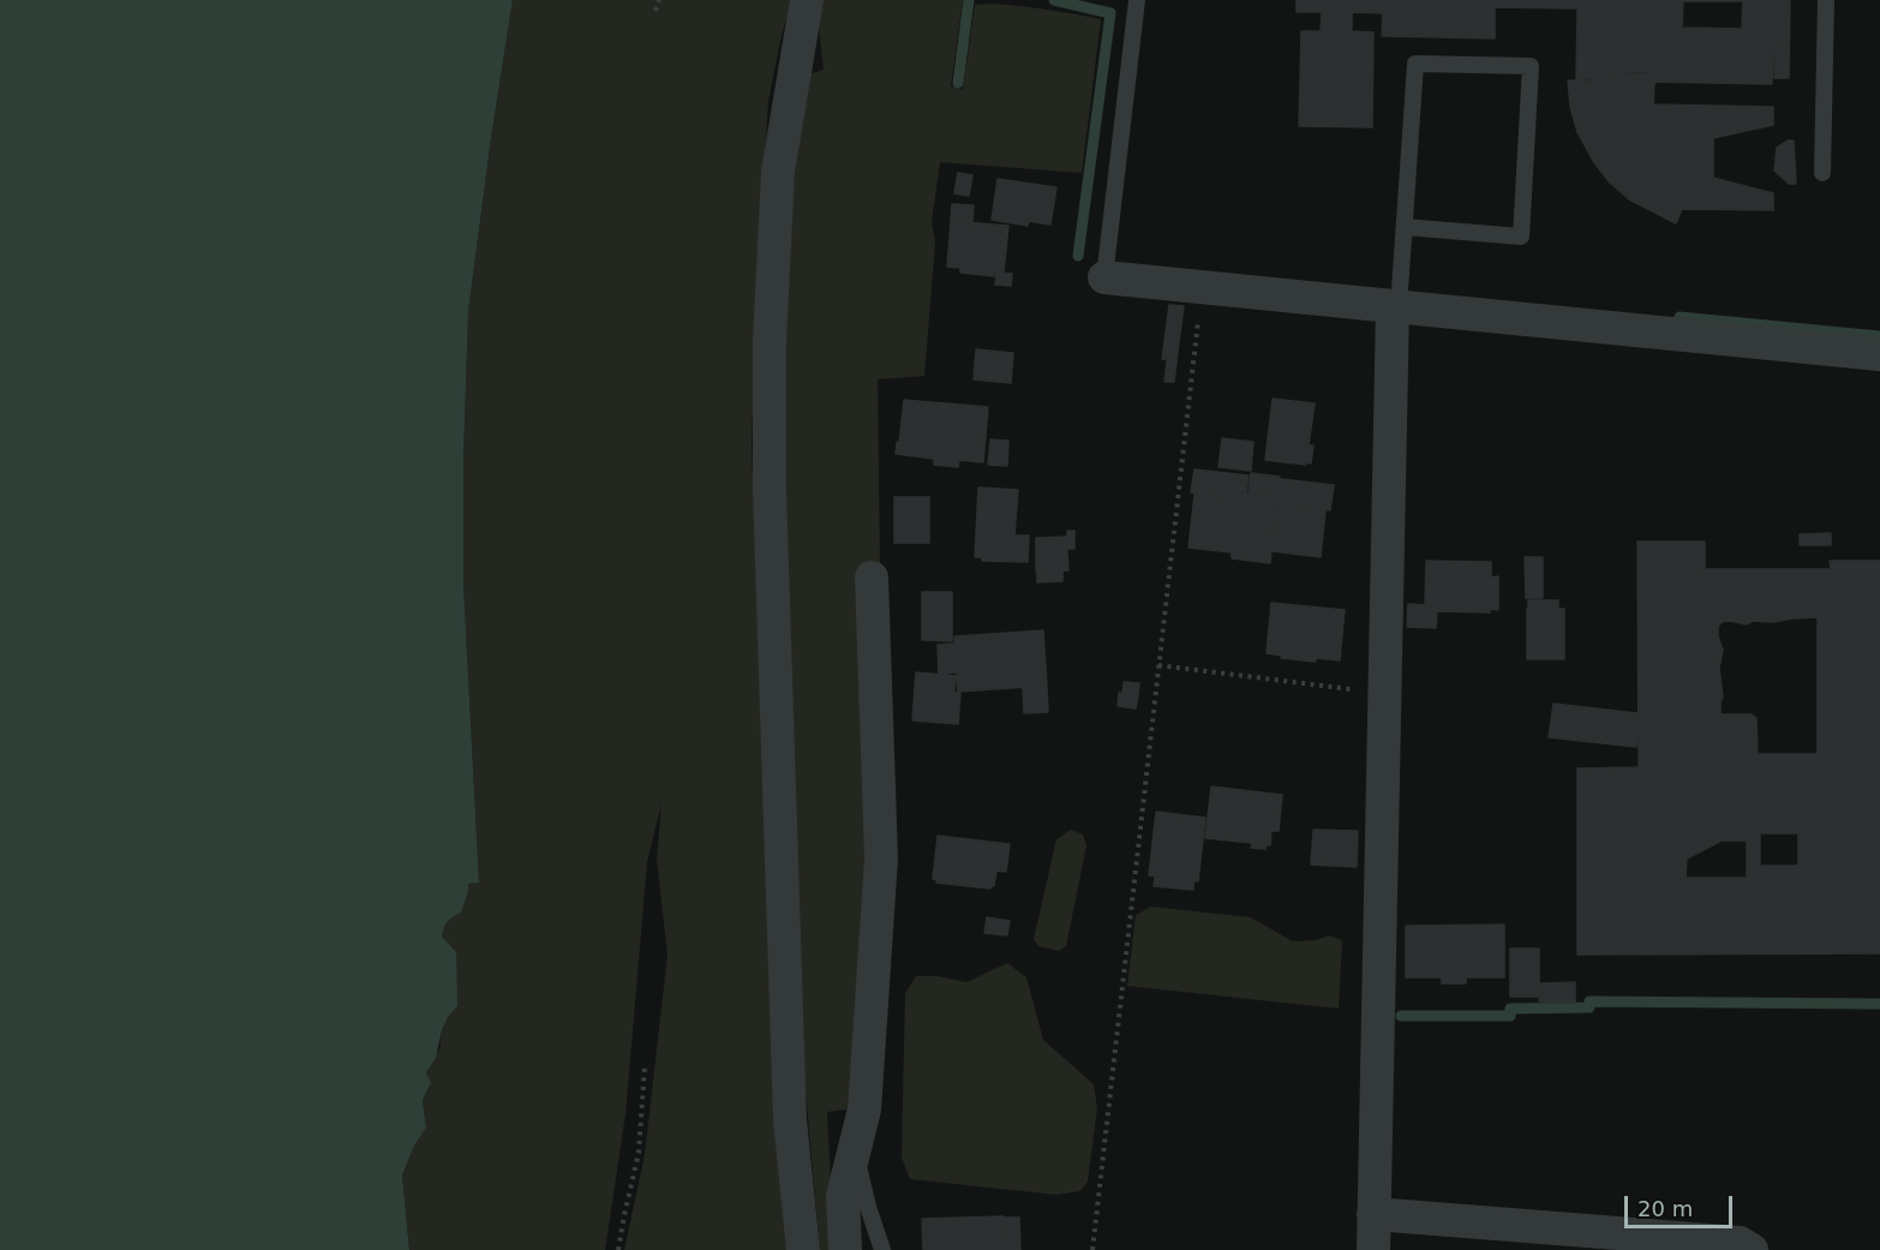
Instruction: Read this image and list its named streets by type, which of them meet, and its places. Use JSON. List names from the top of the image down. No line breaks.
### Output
{"scale_bar":"20 m"}
